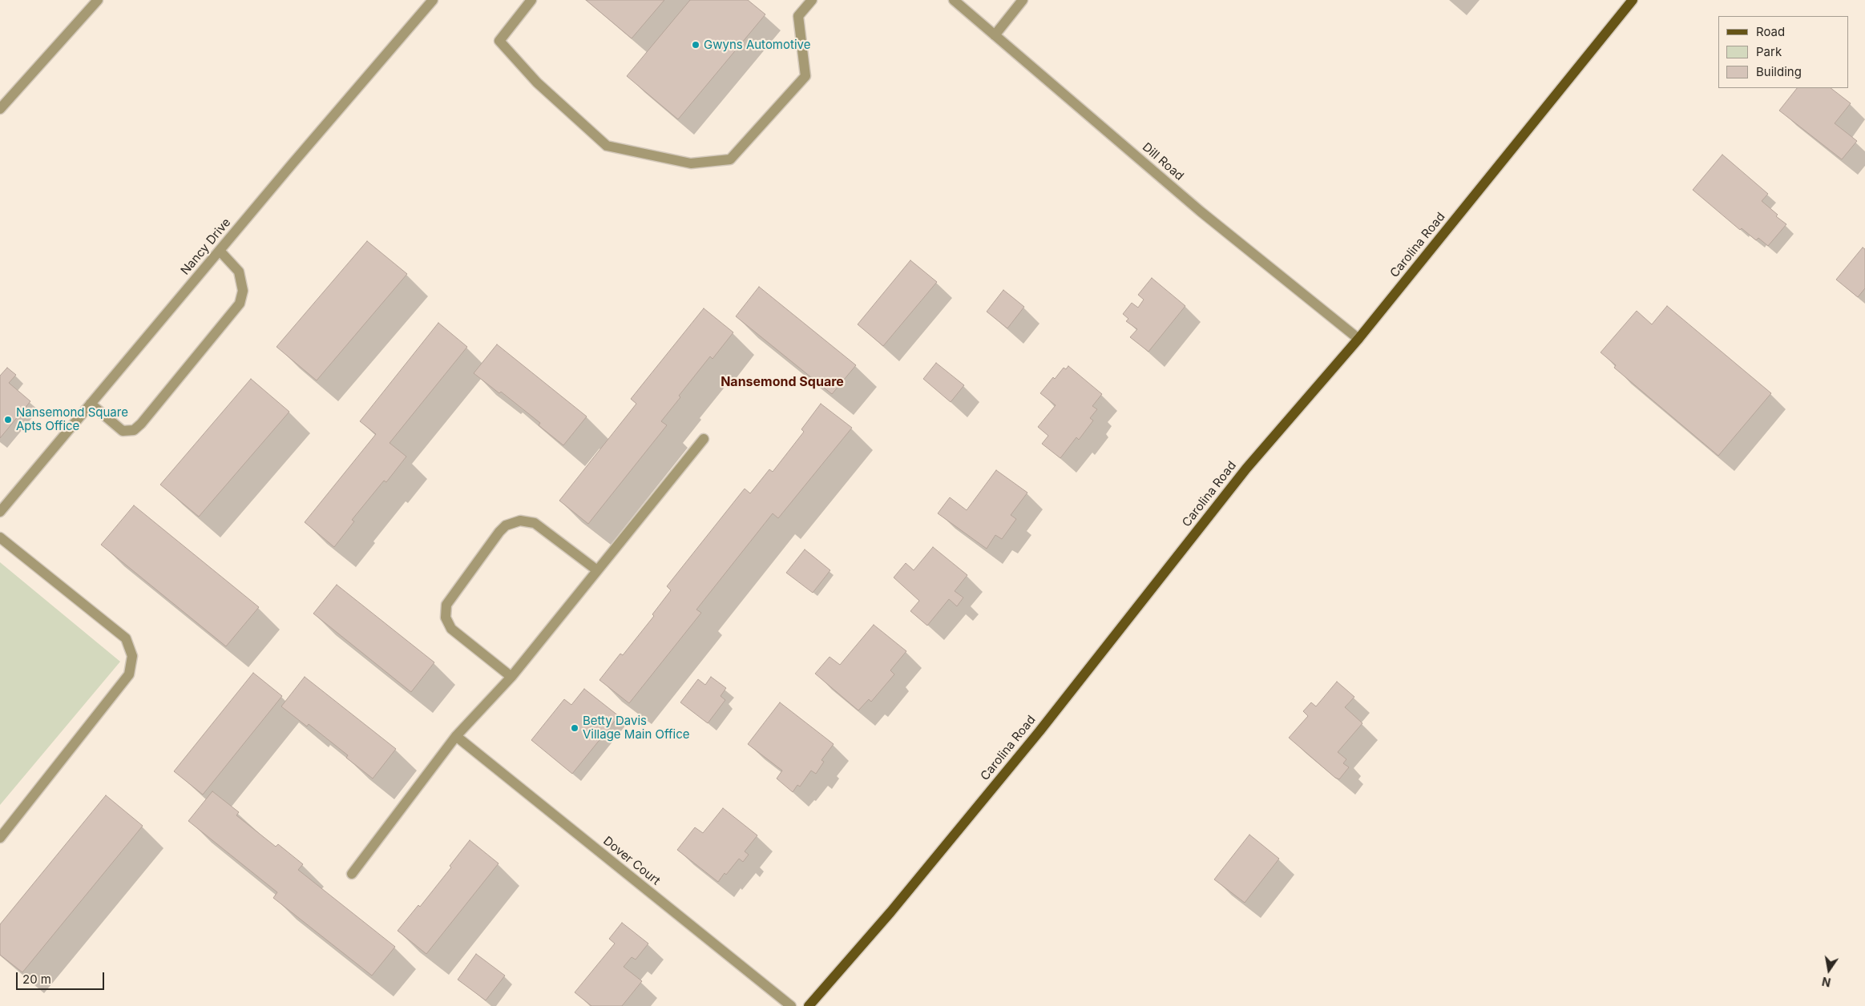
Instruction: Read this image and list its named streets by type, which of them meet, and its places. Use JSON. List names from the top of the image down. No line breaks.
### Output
{"streets":{"main road":["Carolina Road"],"street":["Dill Road","Nancy Drive","Dover Court"]},"crossings":[["Dill Road","Carolina Road"]],"districts":["Nansemond Square"],"places":["Gwyns Automotive","Nansemond Square Apts Office","Betty Davis Village Main Office"],"legend":["Road","Park","Building"],"scale_bar":"20 m","north":"bottom"}
